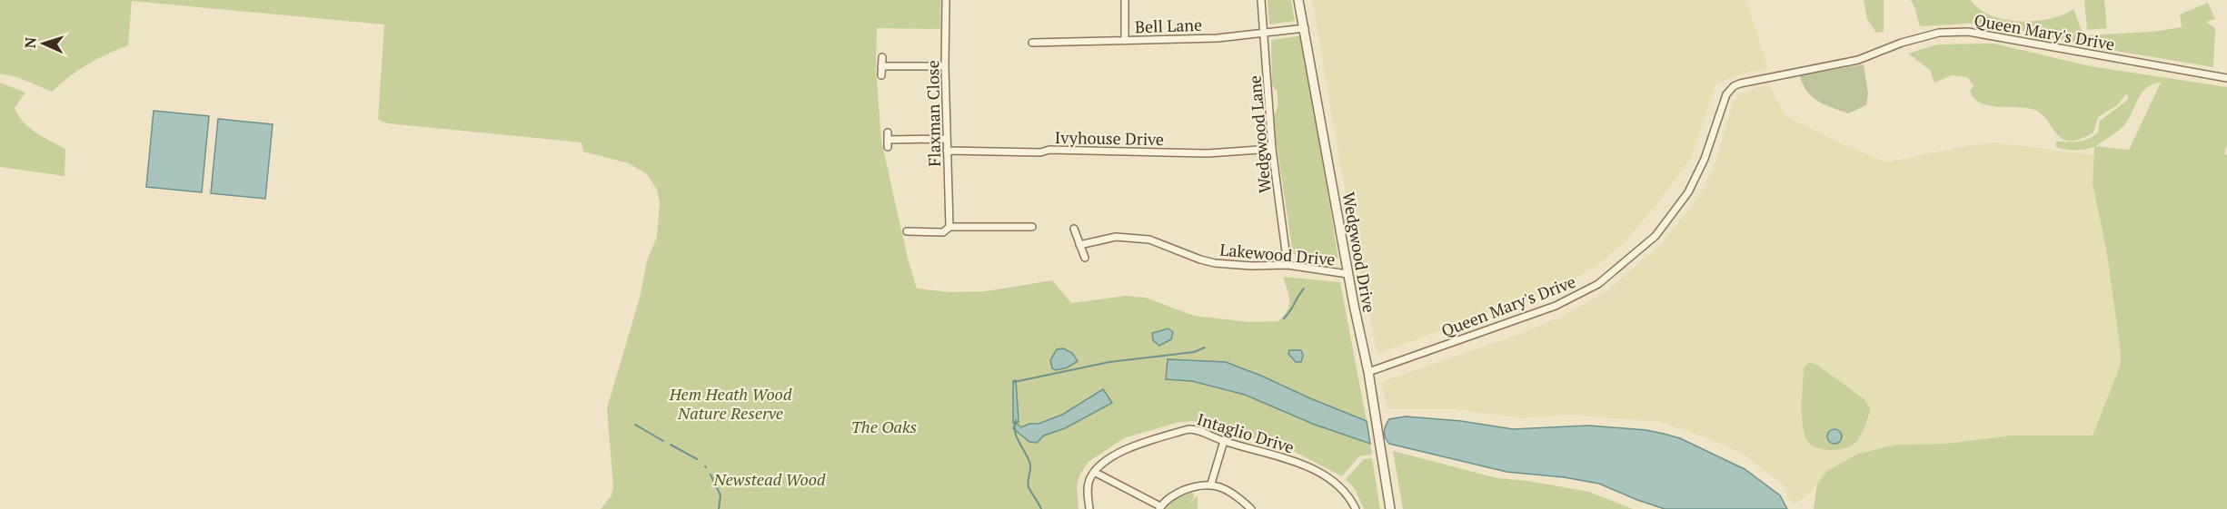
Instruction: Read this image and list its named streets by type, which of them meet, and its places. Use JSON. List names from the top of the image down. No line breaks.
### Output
{"streets":{"street":["Bell Lane","Queen Mary's Drive","Flaxman Close","Wedgwood Lane","Ivyhouse Drive","Wedgwood Drive","Lakewood Drive","Intaglio Drive"]},"crossings":[["Bell Lane","Wedgwood Lane"],["Bell Lane","Wedgwood Drive"],["Queen Mary's Drive","Wedgwood Drive"],["Flaxman Close","Ivyhouse Drive"],["Wedgwood Lane","Ivyhouse Drive"],["Wedgwood Lane","Lakewood Drive"],["Wedgwood Drive","Lakewood Drive"]],"parks":["Hem Heath Wood Nature Reserve","The Oaks","Newstead Wood"],"north":"left"}
